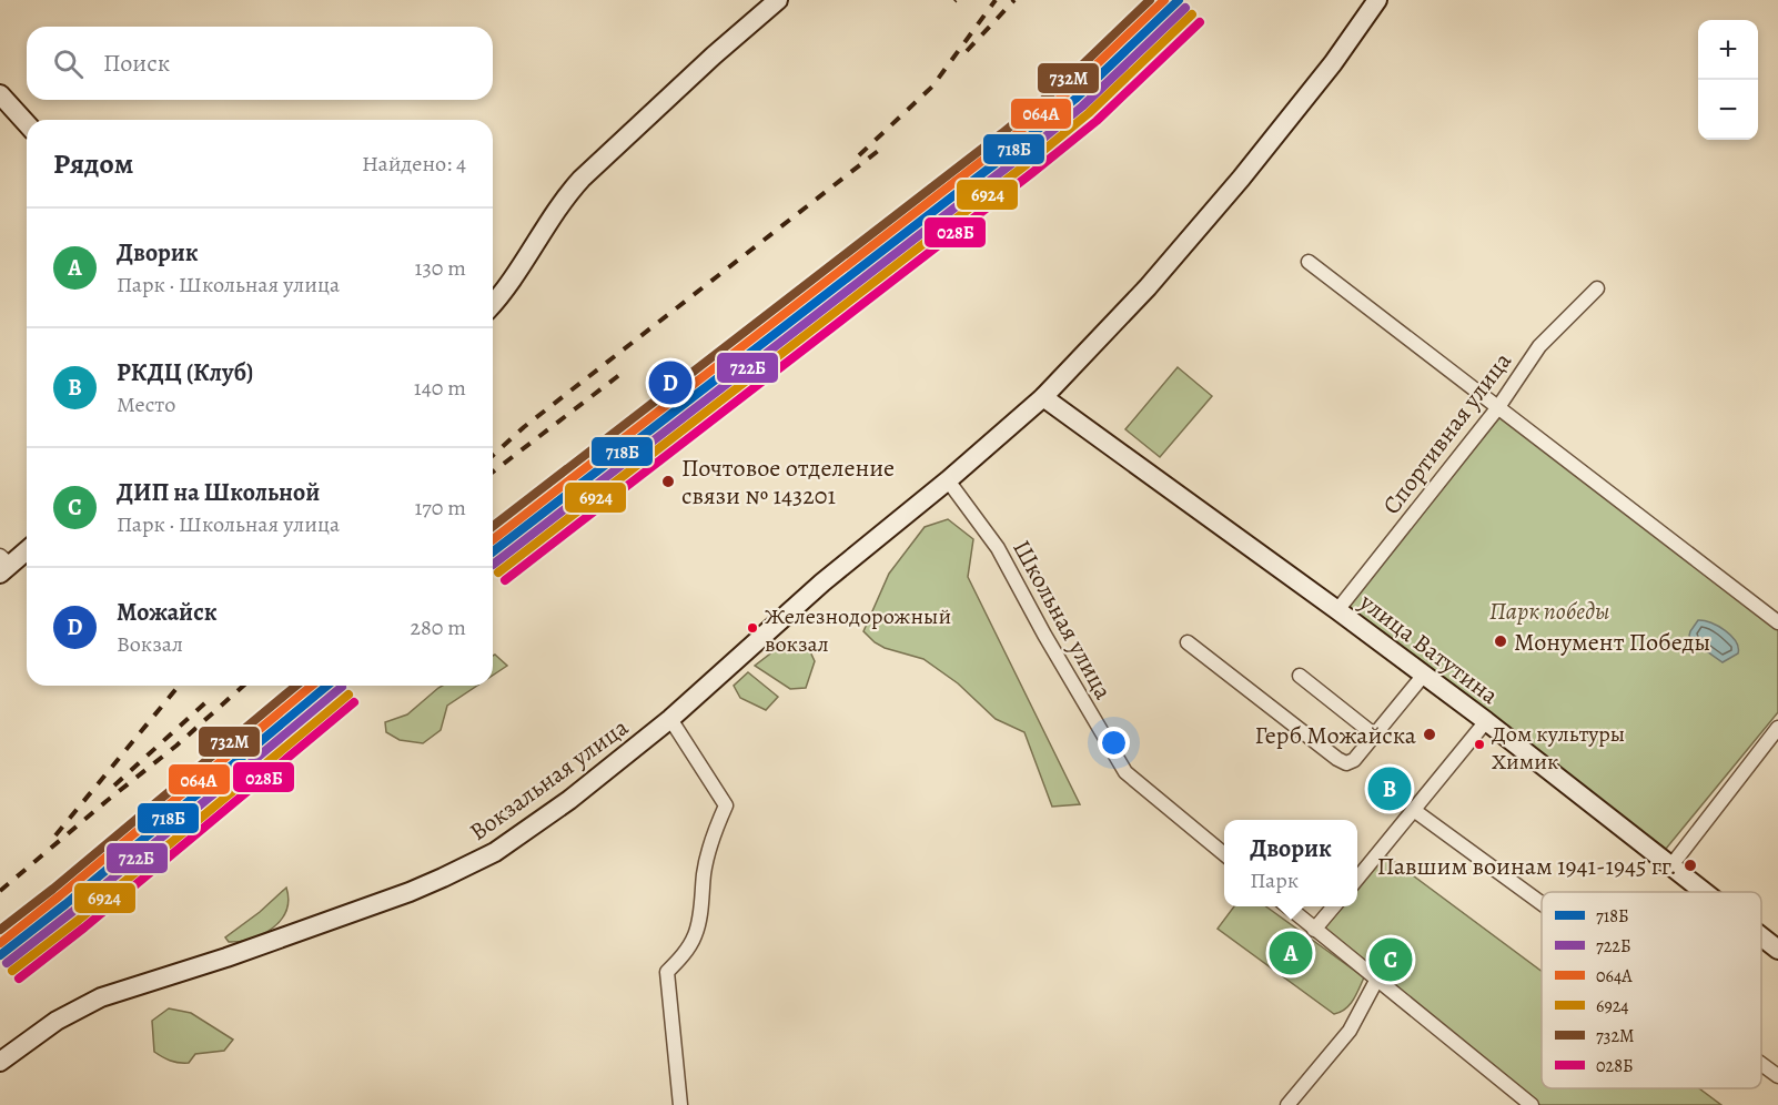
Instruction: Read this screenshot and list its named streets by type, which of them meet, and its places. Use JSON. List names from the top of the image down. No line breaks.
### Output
{"streets":{"main road":["улица Ватутина","Вокзальная улица"],"street":["Спортивная улица","Школьная улица"]},"crossings":[["Спортивная улица","улица Ватутина"],["Школьная улица","Вокзальная улица"],["улица Ватутина","Вокзальная улица"]],"parks":["Парк победы"],"places":["Почтовое отделение связи № 143201","Железнодорожный вокзал","Монумент Победы","Герб Можайска","Дом культуры Химик","Павшим воинам 1941-1945 гг."],"lines":["transit line 718Б","transit line 064А","transit line 732М","transit line 722Б","transit line 6924","transit line 028Б"],"legend":["718Б","722Б","064А","6924","732М","028Б"],"page":{"map_buttons":["+","−"],"search":"Поиск","heading":["Рядом","Найдено: 4"],"list":[{"mark":"A","name":"Дворик","note":"Парк · Школьная улица","value":"130 m"},{"mark":"B","name":"РКДЦ (Клуб)","note":"Место","value":"140 m"},{"mark":"C","name":"ДИП на Школьной","note":"Парк · Школьная улица","value":"170 m"},{"mark":"D","name":"Можайск","note":"Вокзал","value":"280 m"}],"pins":["D","B","A","C"],"popup":["Дворик","Парк"]}}
